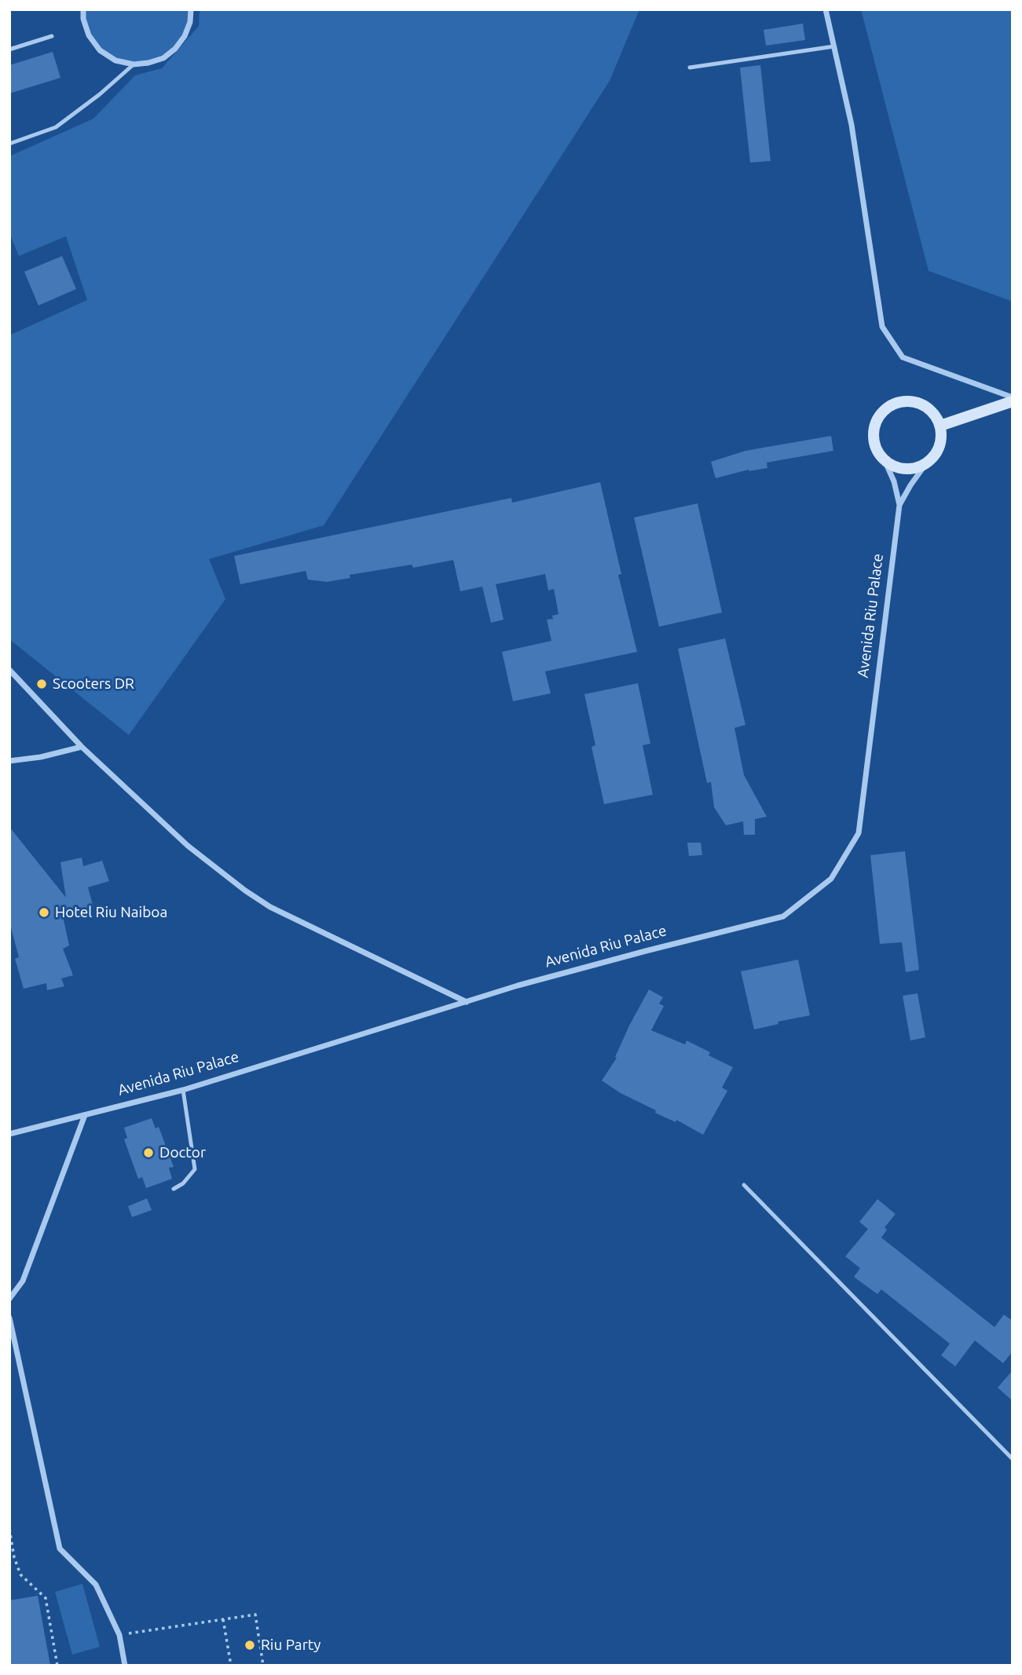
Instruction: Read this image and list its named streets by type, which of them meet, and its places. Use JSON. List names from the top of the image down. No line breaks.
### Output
{"streets":{"street":["Avenida Riu Palace"]},"places":["Scooters DR","Hotel Riu Naiboa","Doctor","Riu Party"]}
